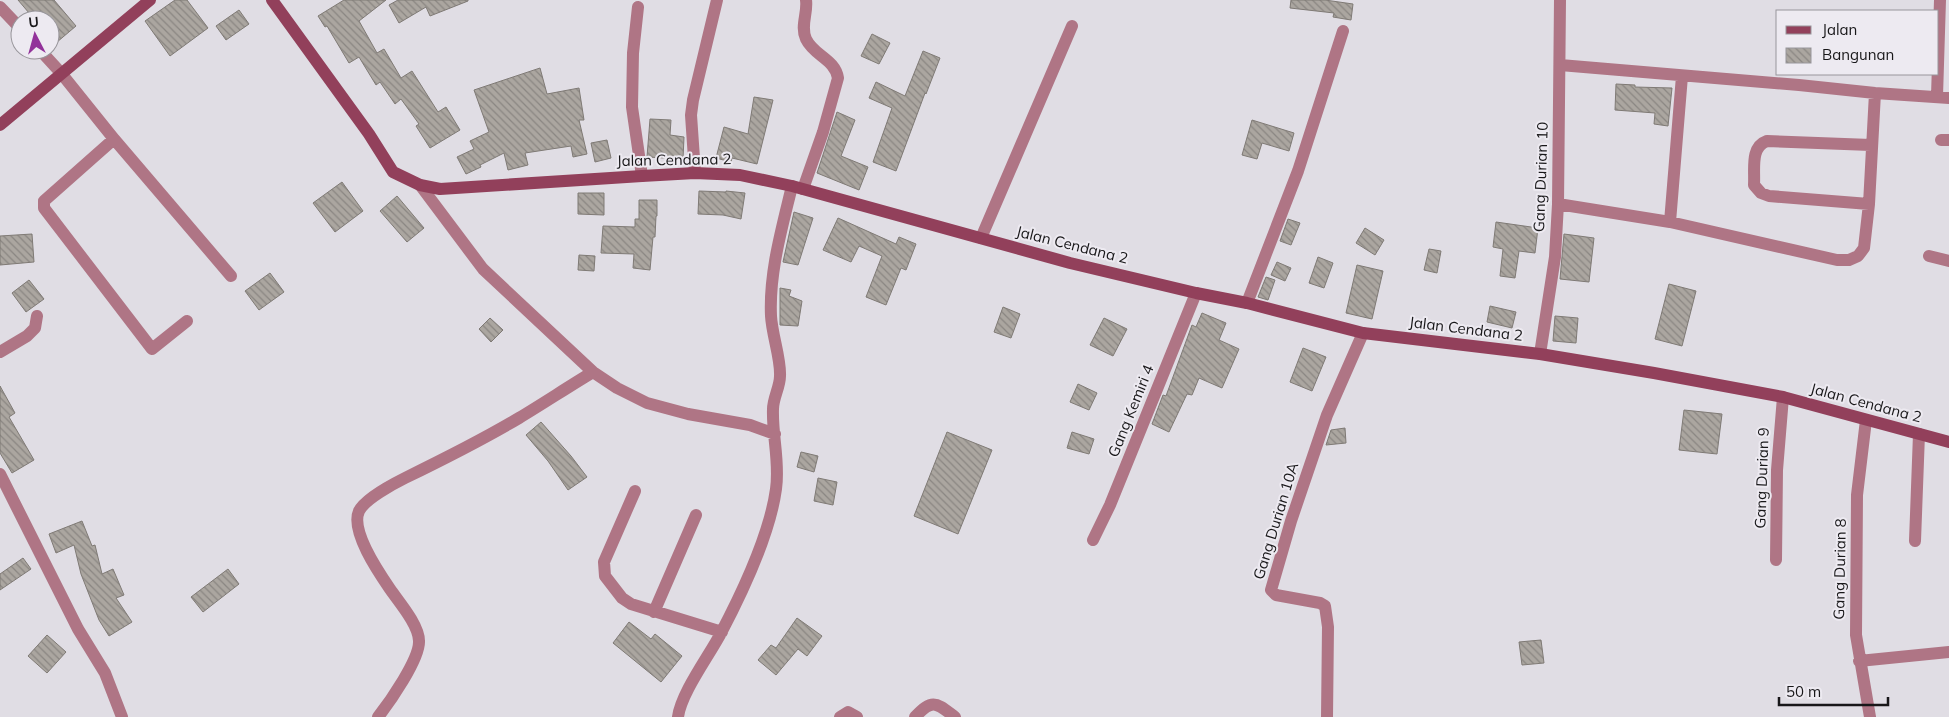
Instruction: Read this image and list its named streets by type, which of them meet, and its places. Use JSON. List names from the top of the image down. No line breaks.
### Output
{"streets":{"street":["Jalan Cendana 2","Gang Durian 10","Gang Kemiri 4","Gang Durian 9","Gang Durian 10A","Gang Durian 8"]},"crossings":[["Jalan Cendana 2","Gang Durian 10"],["Jalan Cendana 2","Gang Kemiri 4"],["Jalan Cendana 2","Gang Durian 9"],["Jalan Cendana 2","Gang Durian 10A"],["Jalan Cendana 2","Gang Durian 8"]],"legend":["Jalan","Bangunan"],"scale_bar":"50 m","north":"top"}
